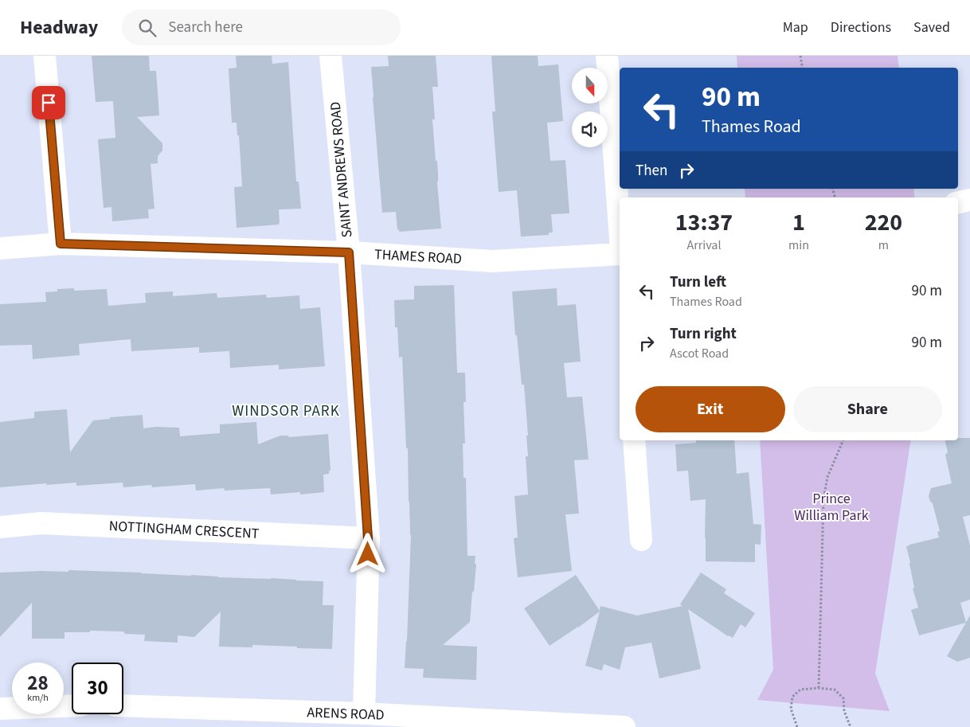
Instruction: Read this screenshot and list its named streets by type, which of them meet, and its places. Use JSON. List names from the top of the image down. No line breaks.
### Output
{"streets":{"street":["SAINT ANDREWS ROAD","THAMES ROAD","NOTTINGHAM CRESCENT","ARENS ROAD"]},"crossings":[["SAINT ANDREWS ROAD","THAMES ROAD"],["SAINT ANDREWS ROAD","NOTTINGHAM CRESCENT"],["SAINT ANDREWS ROAD","ARENS ROAD"]],"districts":["WINDSOR PARK"],"parks":["Prince William Park"],"north":"bottom","page":{"header":"Headway","search":"Search here","nav":["Map","Directions","Saved"],"turn":["90 m","Thames Road"],"then":"Then","eta":["13:37","Arrival","1","min","220","m"],"list":[{"name":"Turn left","note":"Thames Road","value":"90 m"},{"name":"Turn right","note":"Ascot Road","value":"90 m"}],"buttons":["Exit","Share"],"speed":"28 km/h","limit":"30"}}
